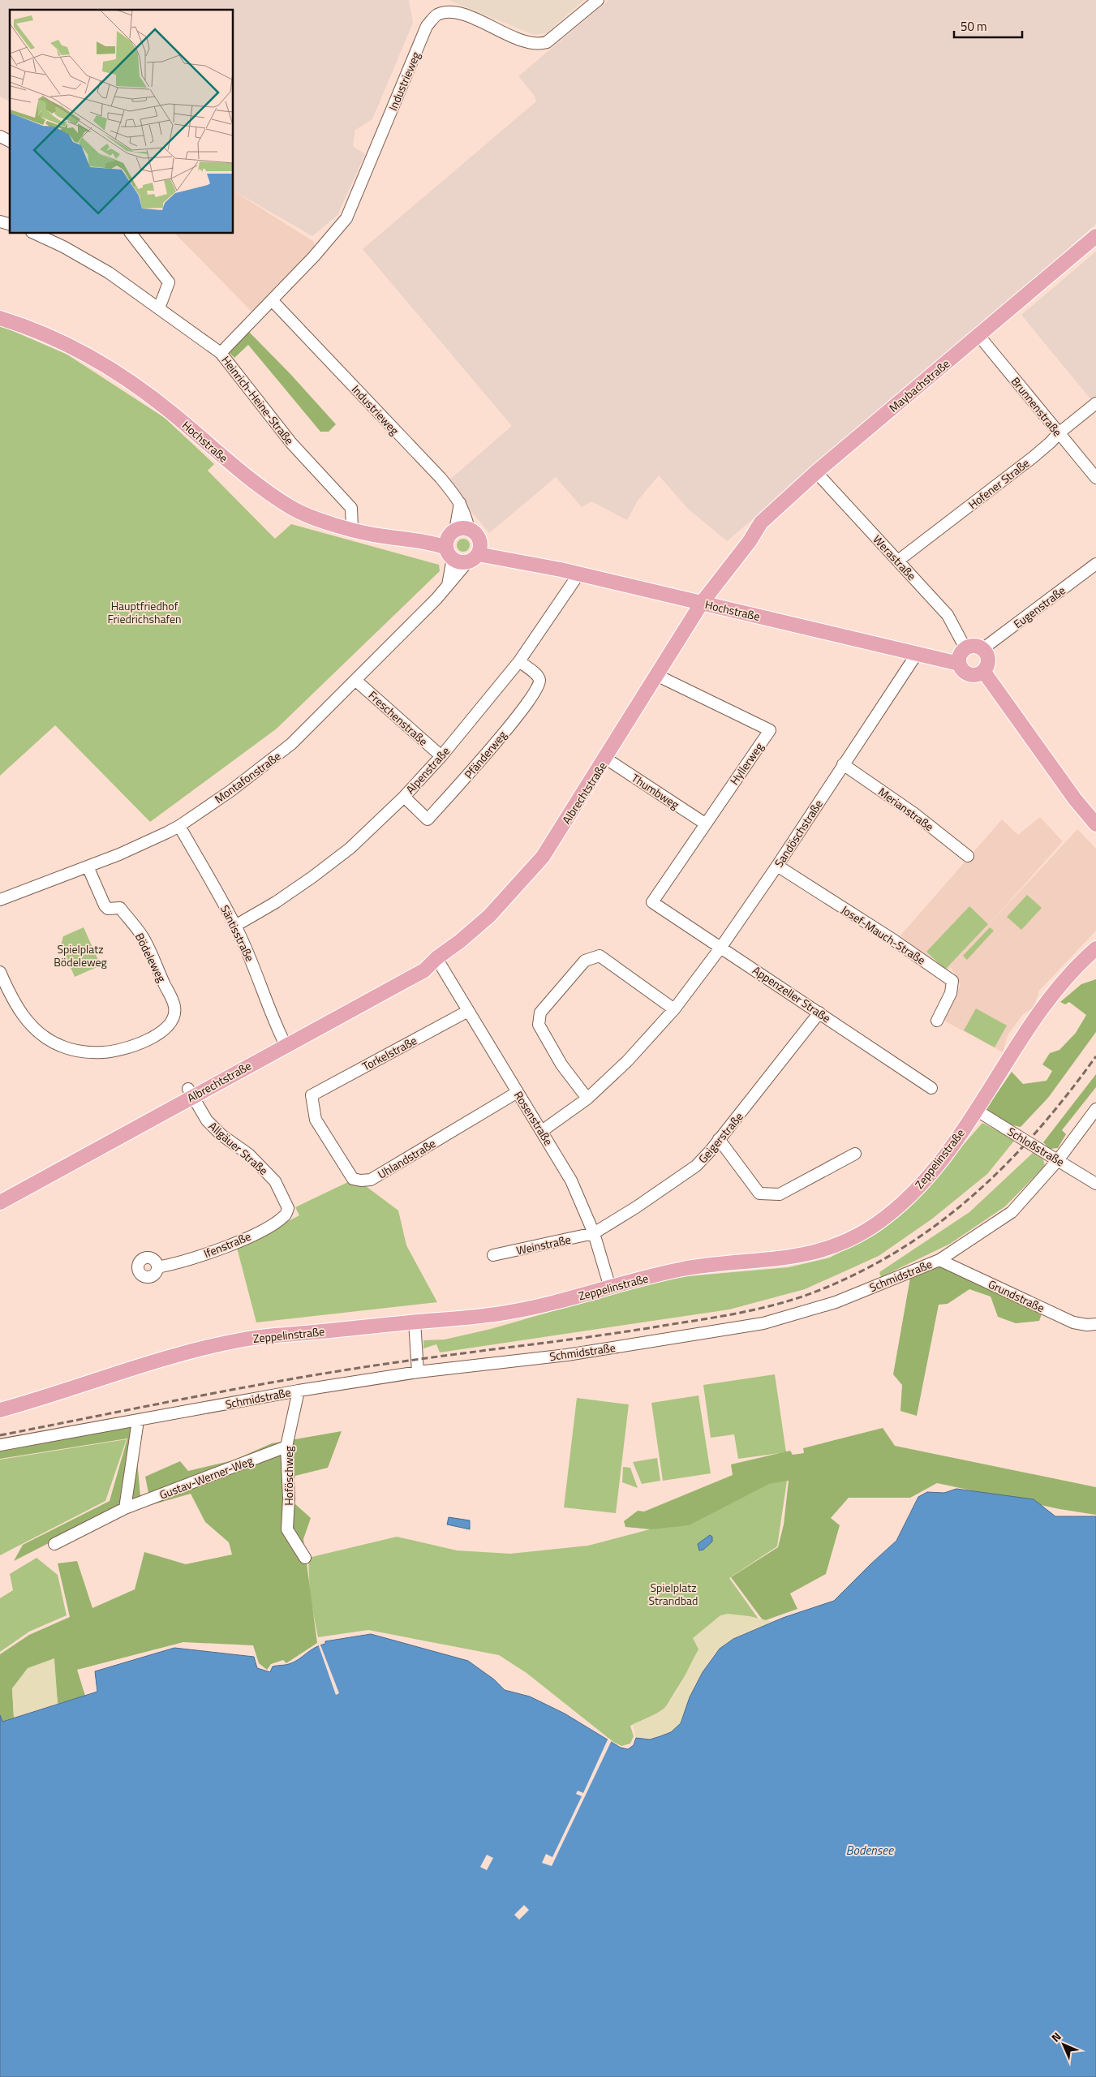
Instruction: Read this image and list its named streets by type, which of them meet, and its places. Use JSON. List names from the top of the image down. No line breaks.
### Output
{"streets":{"main road":["Maybachstraße","Hochstraße","Albrechtstraße","Zeppelinstraße"],"street":["Industrieweg","Heinrich-Heine-Straße","Brunnenstraße","Hofener Straße","Werastraße","Eugenstraße","Freschenstraße","Pfänderweg","Hyllerweg","Alpenstraße","Montafonstraße","Thumbweg","Merianstraße","Sandöschstraße","Säntisstraße","Josef-Mauch-Straße","Bödeleweg","Appenzeller Straße","Torkelstraße","Rosenstraße","Geigerstraße","Schloßstraße","Allgäuer Straße","Uhlandstraße","Ifenstraße","Weinstraße","Schmidstraße","Grundstraße","Hoföschweg","Gustav-Werner-Weg"]},"crossings":[["Industrieweg","Heinrich-Heine-Straße"],["Industrieweg","Hochstraße"],["Industrieweg","Montafonstraße"],["Maybachstraße","Brunnenstraße"],["Maybachstraße","Hochstraße"],["Maybachstraße","Werastraße"],["Maybachstraße","Albrechtstraße"],["Heinrich-Heine-Straße","Hochstraße"],["Brunnenstraße","Hofener Straße"],["Hochstraße","Werastraße"],["Hochstraße","Eugenstraße"],["Hochstraße","Alpenstraße"],["Hochstraße","Montafonstraße"],["Hochstraße","Albrechtstraße"],["Hochstraße","Sandöschstraße"],["Hofener Straße","Werastraße"],["Werastraße","Eugenstraße"],["Freschenstraße","Alpenstraße"],["Freschenstraße","Montafonstraße"],["Pfänderweg","Alpenstraße"],["Hyllerweg","Thumbweg"],["Hyllerweg","Albrechtstraße"],["Hyllerweg","Appenzeller Straße"],["Alpenstraße","Säntisstraße"],["Montafonstraße","Säntisstraße"],["Montafonstraße","Bödeleweg"],["Thumbweg","Albrechtstraße"],["Albrechtstraße","Säntisstraße"],["Albrechtstraße","Rosenstraße"],["Albrechtstraße","Allgäuer Straße"],["Merianstraße","Sandöschstraße"],["Sandöschstraße","Josef-Mauch-Straße"],["Sandöschstraße","Appenzeller Straße"],["Sandöschstraße","Rosenstraße"],["Appenzeller Straße","Geigerstraße"],["Torkelstraße","Rosenstraße"],["Torkelstraße","Uhlandstraße"],["Rosenstraße","Geigerstraße"],["Rosenstraße","Uhlandstraße"],["Rosenstraße","Zeppelinstraße"],["Rosenstraße","Weinstraße"],["Geigerstraße","Weinstraße"],["Schloßstraße","Zeppelinstraße"],["Schloßstraße","Schmidstraße"],["Allgäuer Straße","Ifenstraße"],["Schmidstraße","Grundstraße"],["Schmidstraße","Hoföschweg"],["Hoföschweg","Gustav-Werner-Weg"]],"water":["Bodensee"],"parks":["Hauptfriedhof Friedrichshafen","Spielplatz Bödeleweg","Spielplatz Strandbad"],"scale_bar":"50 m","north":"top left"}
